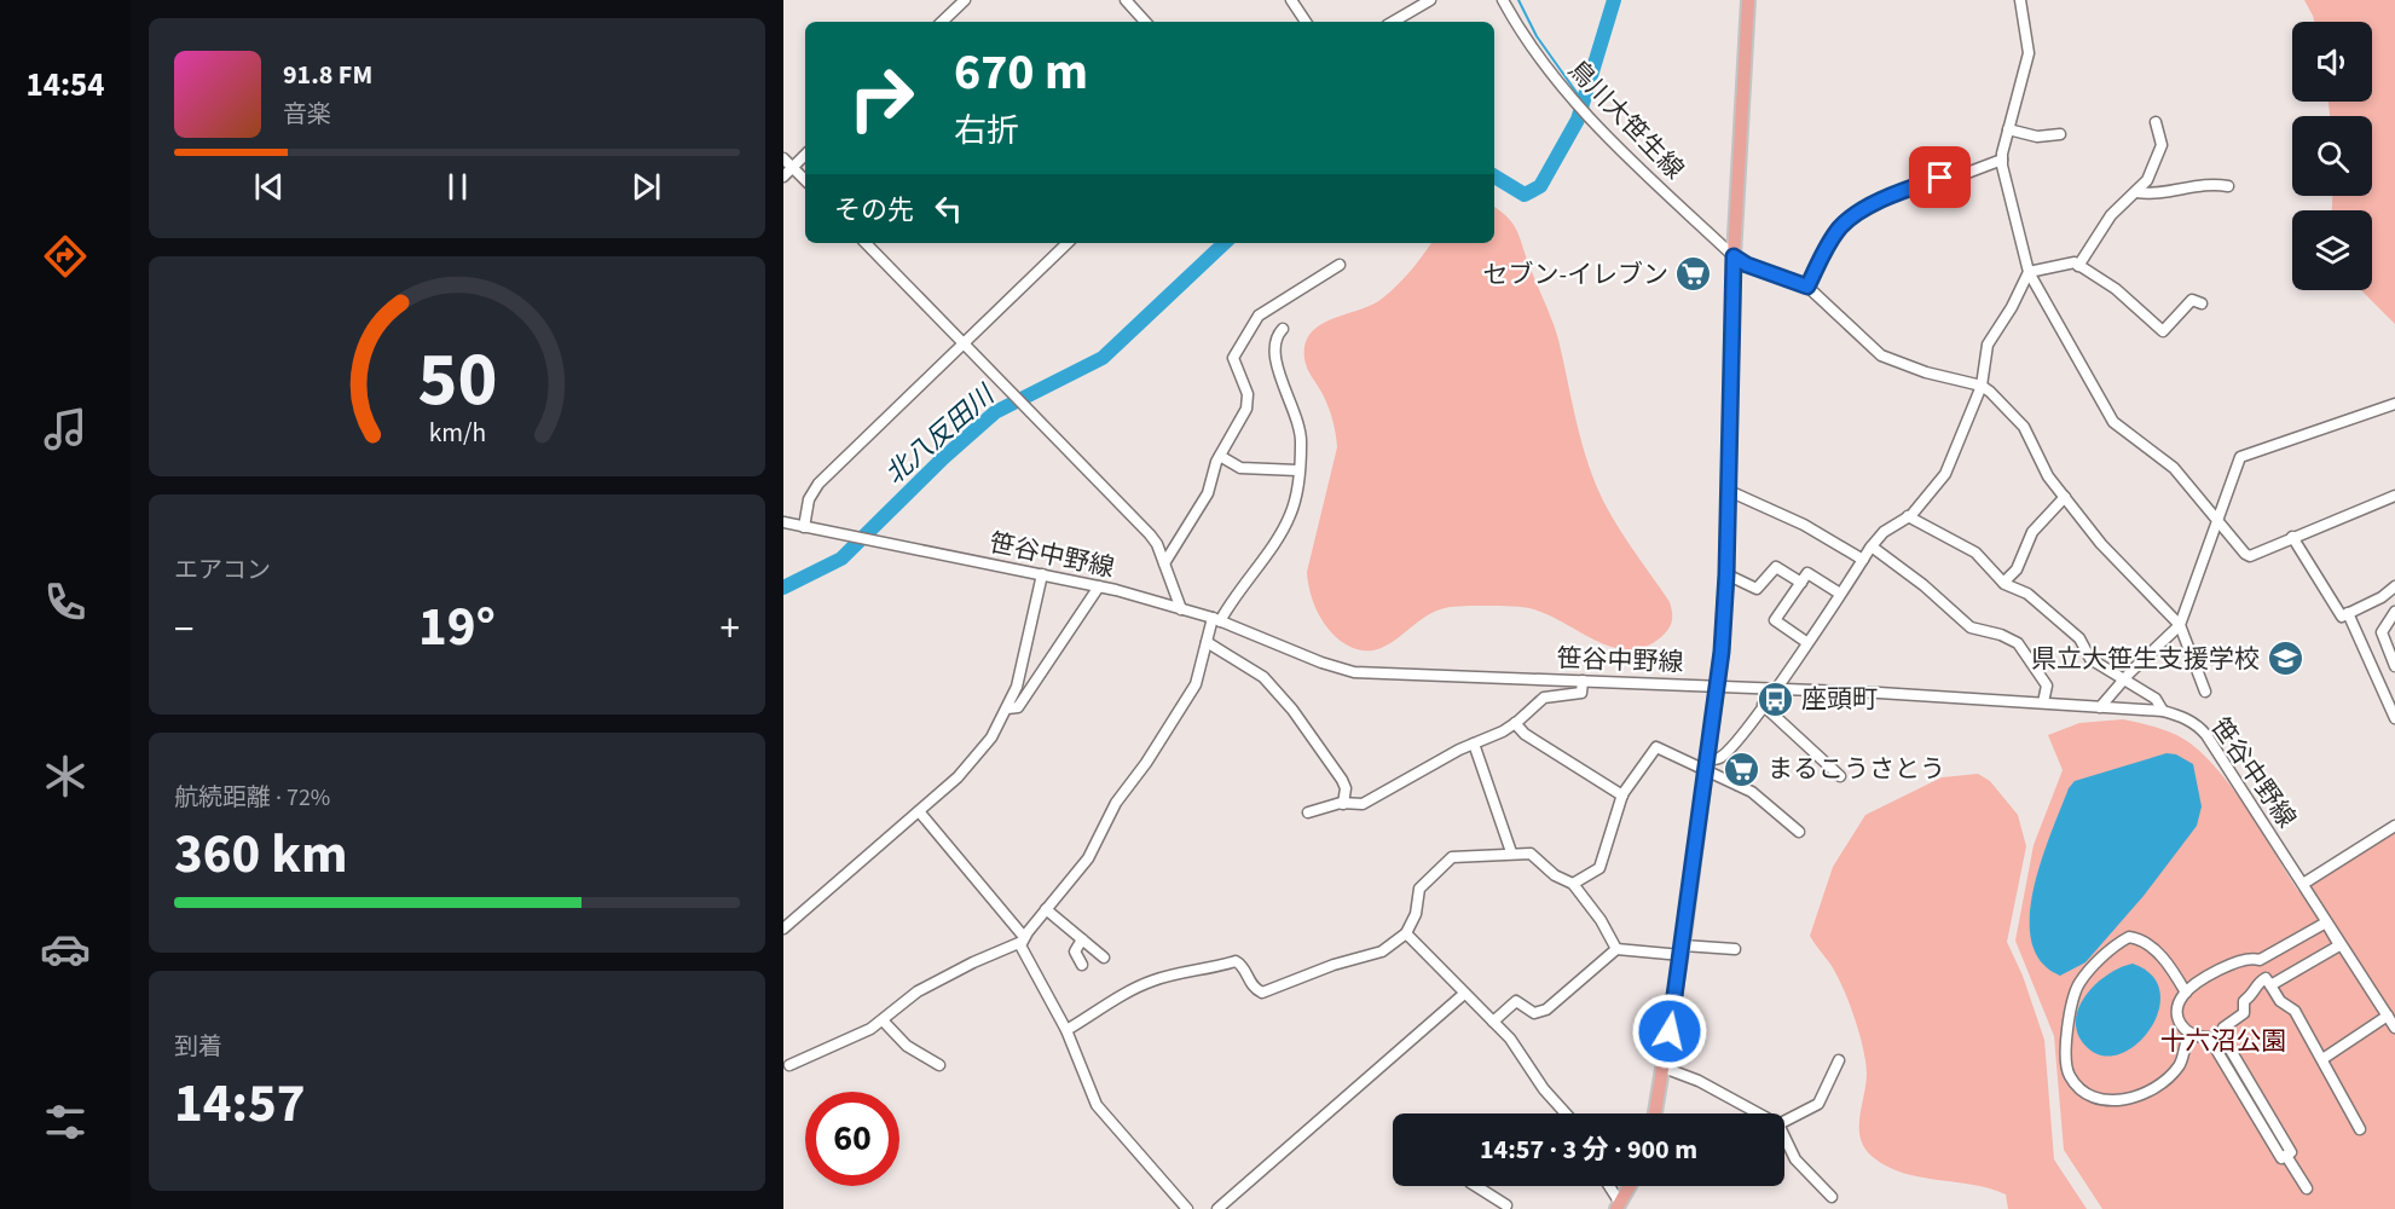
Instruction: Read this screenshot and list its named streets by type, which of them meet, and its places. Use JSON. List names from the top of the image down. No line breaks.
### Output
{"streets":{"street":["鳥川大笹生線","笹谷中野線"]},"water":["北八反田川"],"parks":["十六沼公園"],"places":{"supermarket":["セブン-イレブン","まるこうさとう"],"school or university":["県立大笹生支援学校"],"bus stop":["座頭町"]},"page":{"tabs":"14:54","turn":["670 m","右折"],"song":["91.8 FM","音楽"],"then":"その先","tile":["エアコン",["航続距離 · 72%","360 km"],["到着","14:57"]],"heat":["−","19°","+"],"limit":"60","trip":"14:57 · 3 分 · 900 m","gauge":["50","km/h"]}}
